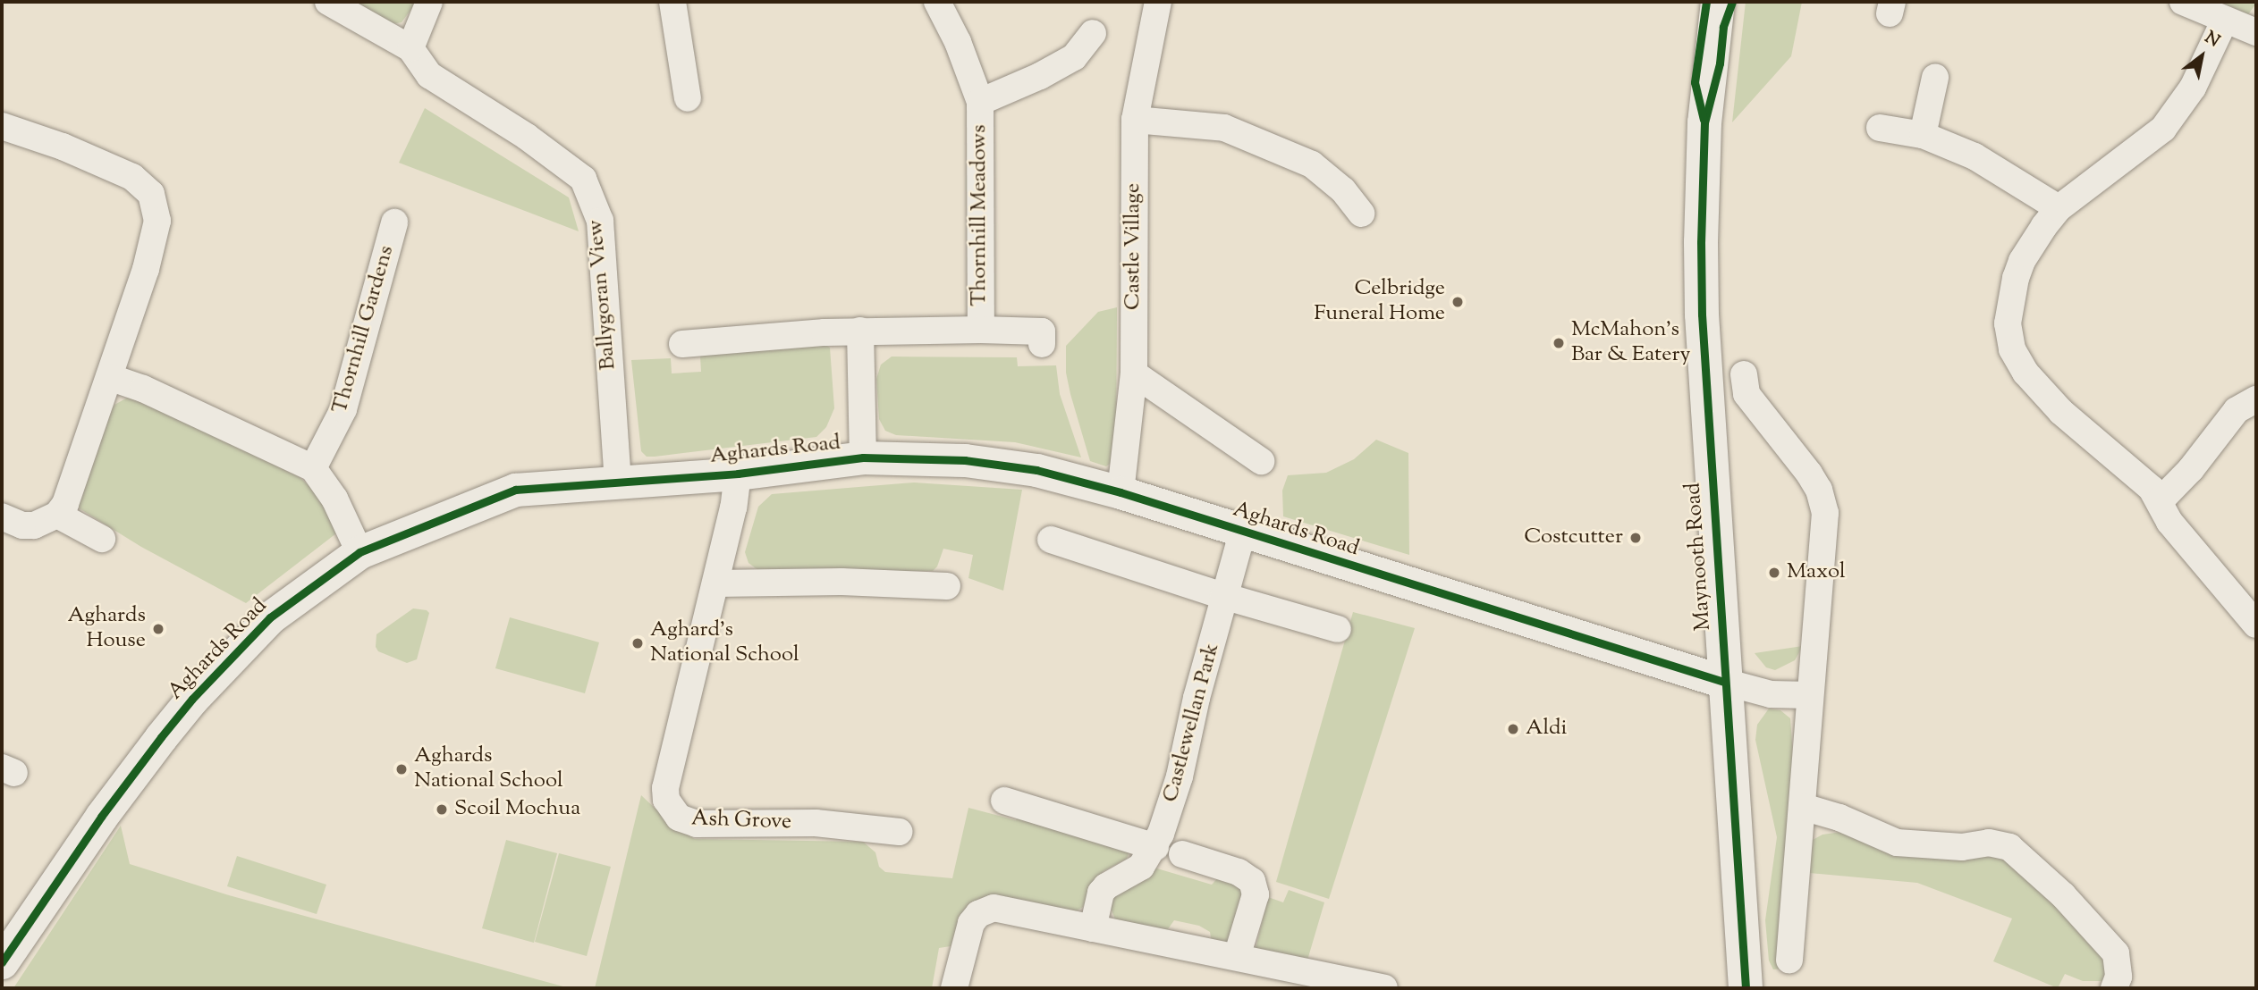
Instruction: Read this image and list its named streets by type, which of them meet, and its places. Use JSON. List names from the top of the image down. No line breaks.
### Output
{"streets":{"main road":["Maynooth Road"],"street":["Thornhill Meadows","Castle Village","Ballygoran View","Thornhill Gardens","Aghards Road","Castlewellan Park","Ash Grove"]},"crossings":[["Castle Village","Aghards Road"],["Ballygoran View","Aghards Road"],["Aghards Road","Maynooth Road"],["Aghards Road","Castlewellan Park"],["Aghards Road","Ash Grove"]],"places":["Celbridge Funeral Home","McMahon’s Bar & Eatery","Costcutter","Maxol","Aghards House","Aghard's National School","Aldi","Aghards National School","Scoil Mochua"],"north":"top right"}
